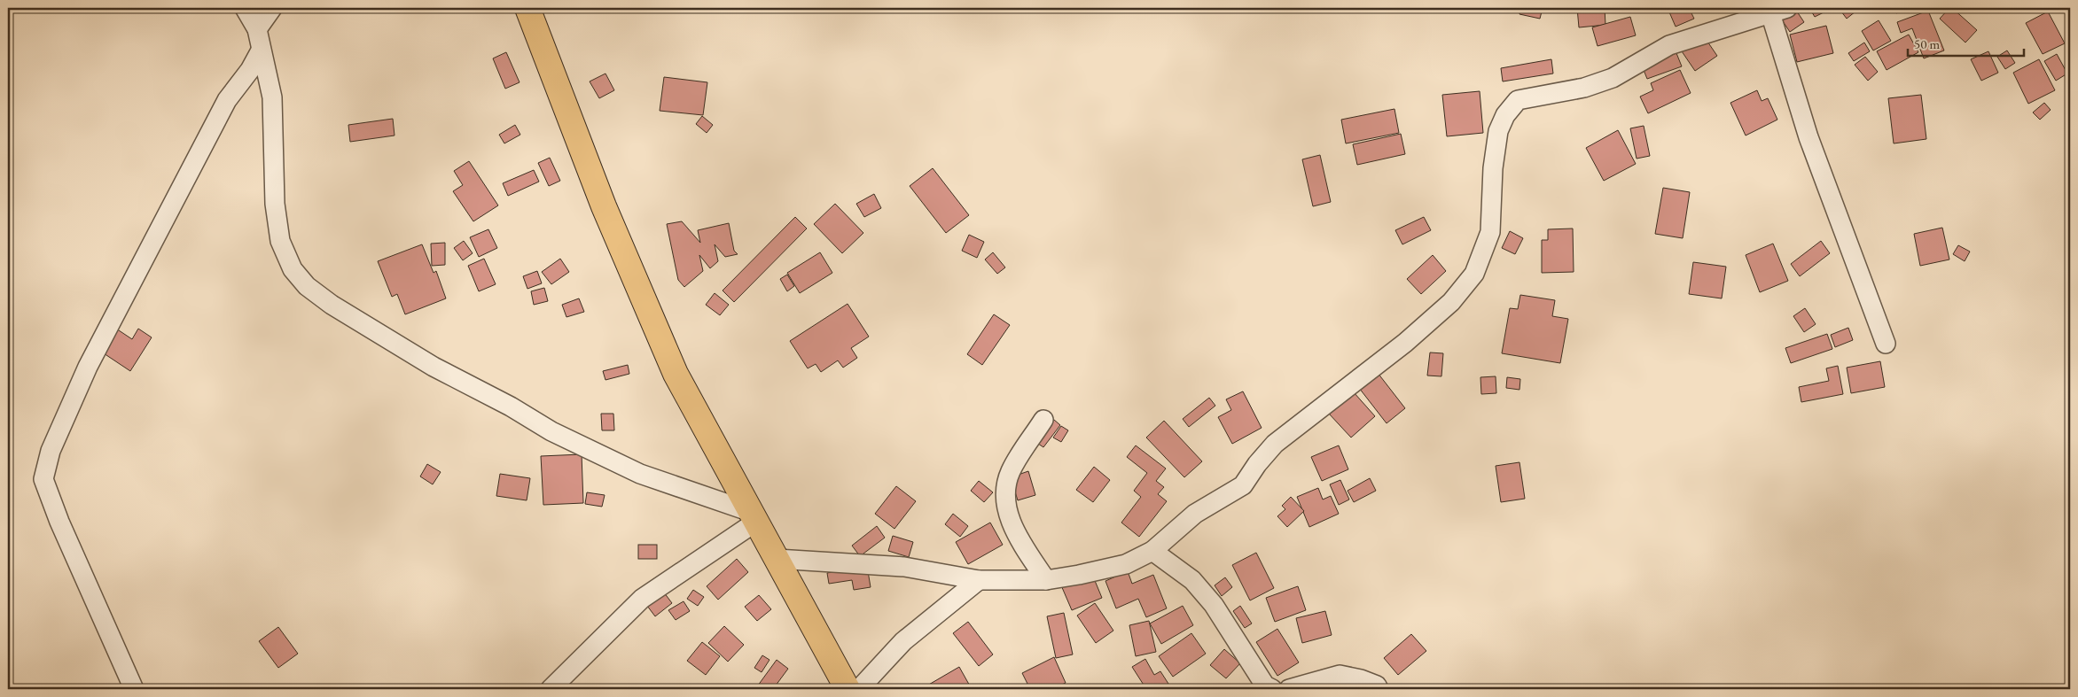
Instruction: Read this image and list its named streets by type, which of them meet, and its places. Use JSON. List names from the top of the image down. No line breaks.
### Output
{"scale_bar":"50 m"}
